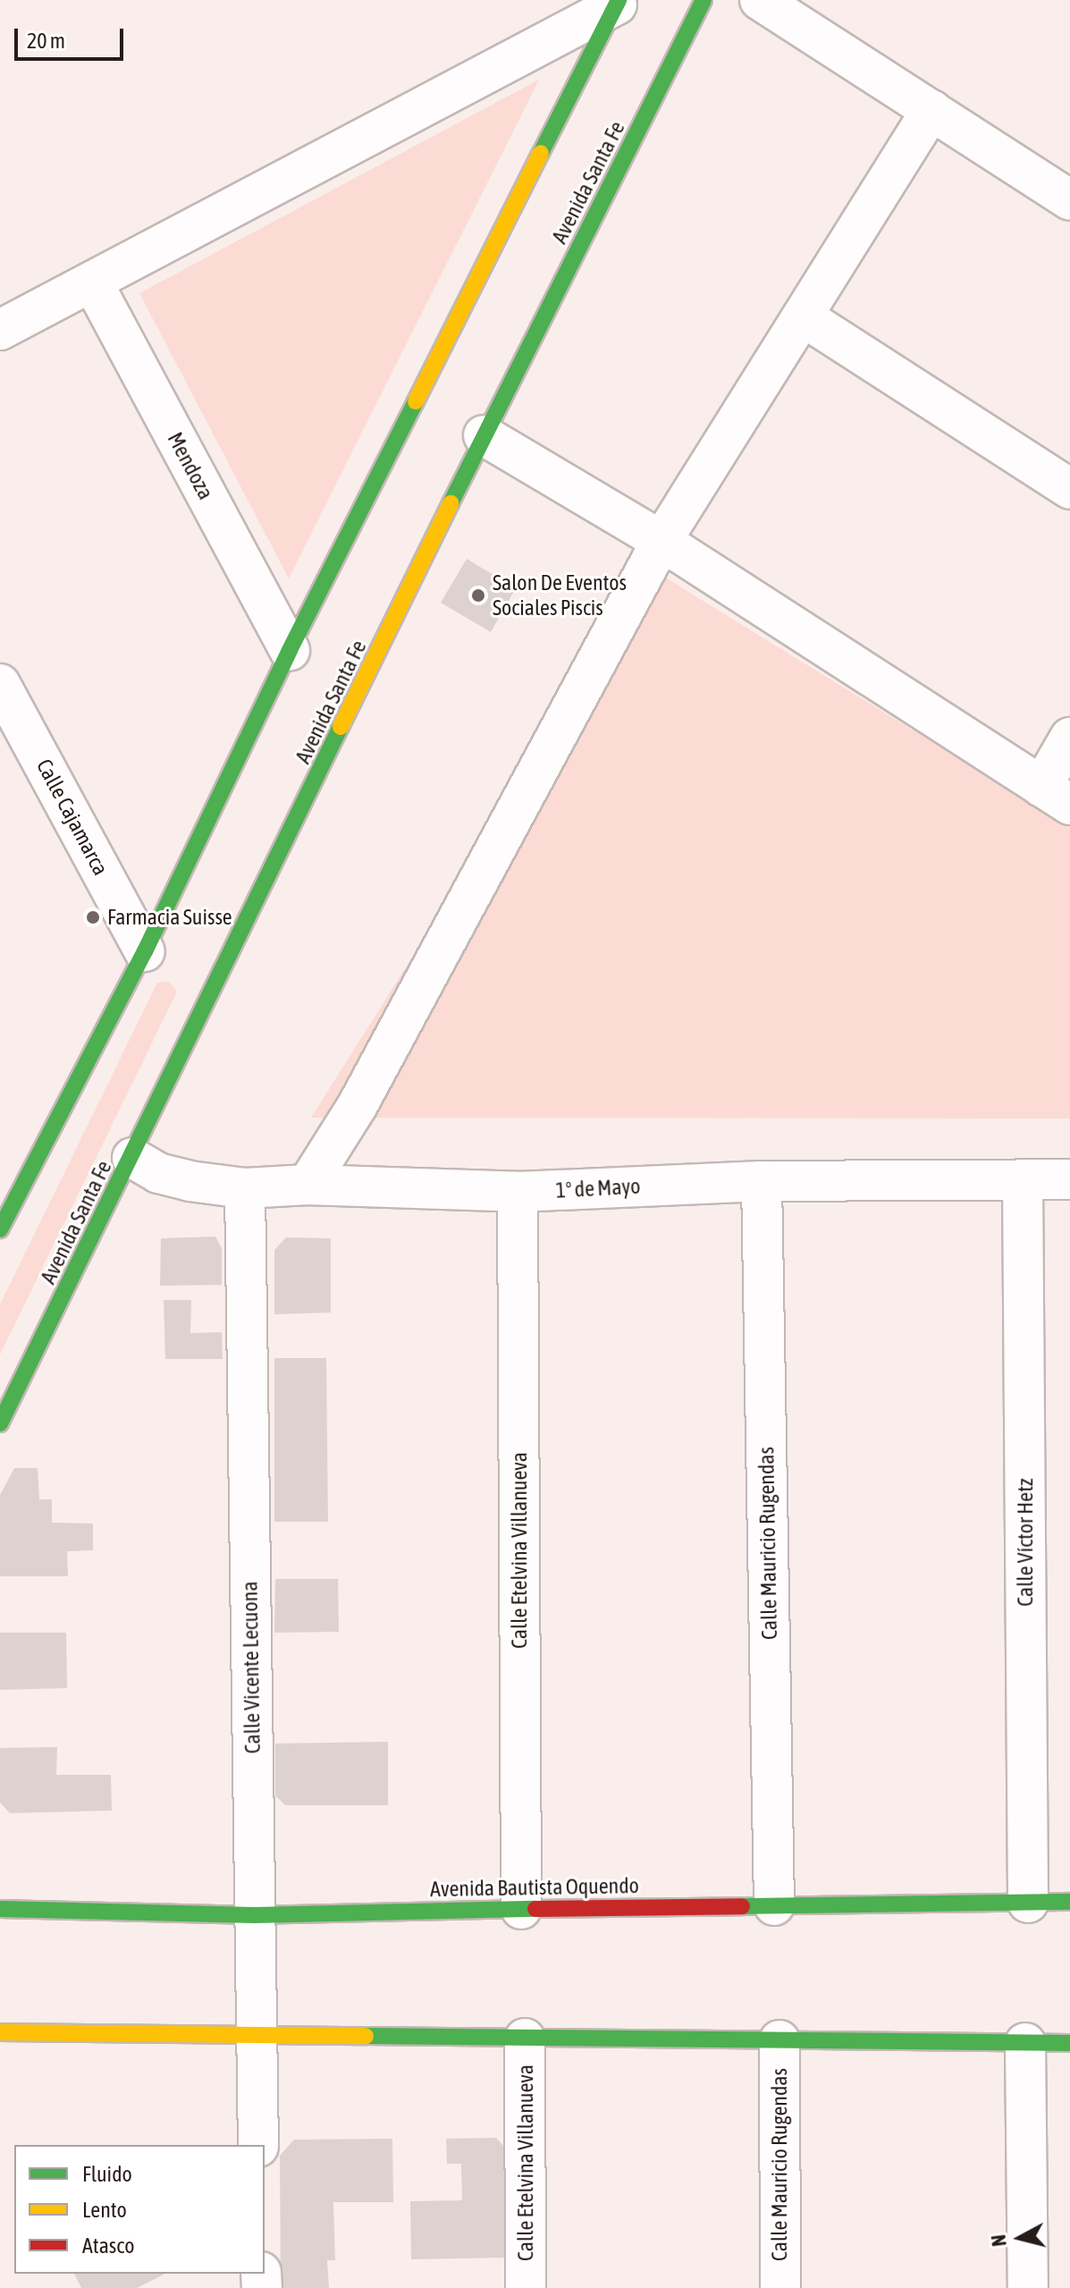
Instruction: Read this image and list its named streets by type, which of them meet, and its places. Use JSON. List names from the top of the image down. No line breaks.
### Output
{"streets":{"main road":["Avenida Santa Fe","Avenida Bautista Oquendo"],"street":["Mendoza","Calle Cajamarca","1º de Mayo","Calle Víctor Hetz","Calle Mauricio Rugendas","Calle Etelvina Villanueva","Calle Vicente Lecuona"]},"crossings":[["Avenida Santa Fe","1º de Mayo"],["1º de Mayo","Calle Víctor Hetz"],["1º de Mayo","Calle Mauricio Rugendas"],["1º de Mayo","Calle Etelvina Villanueva"],["1º de Mayo","Calle Vicente Lecuona"],["Calle Víctor Hetz","Avenida Bautista Oquendo"],["Calle Mauricio Rugendas","Avenida Bautista Oquendo"],["Calle Etelvina Villanueva","Avenida Bautista Oquendo"],["Calle Vicente Lecuona","Avenida Bautista Oquendo"]],"places":["Salon De Eventos Sociales Piscis","Farmacia Suisse"],"legend":["Fluido","Lento","Atasco"],"scale_bar":"20 m","north":"left"}
